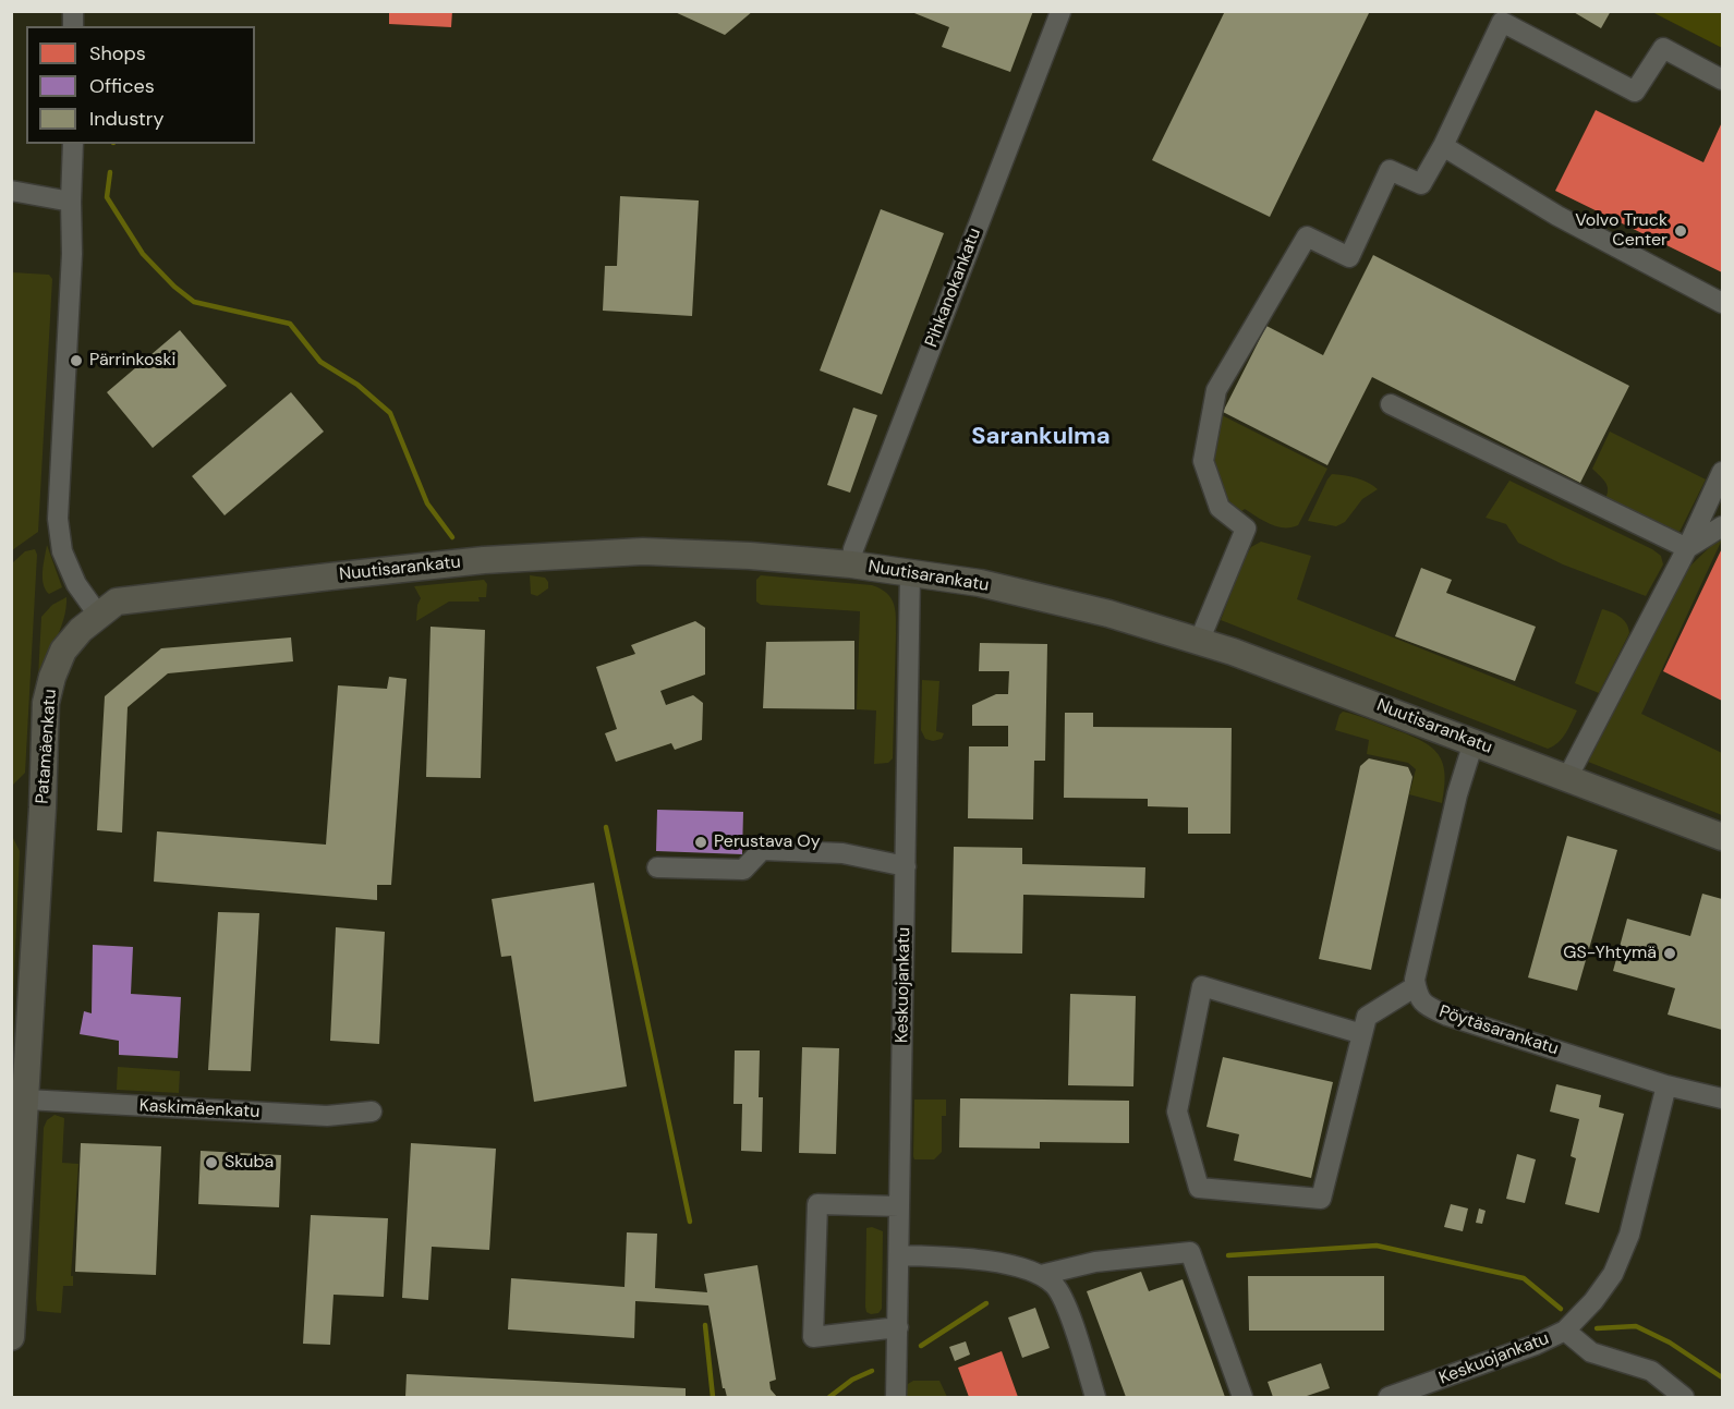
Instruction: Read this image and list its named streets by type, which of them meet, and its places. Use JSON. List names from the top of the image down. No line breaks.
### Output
{"streets":{"main road":["Nuutisarankatu","Patamäenkatu"],"street":["Pihkanokankatu","Keskuojankatu","Pöytäsarankatu","Kaskimäenkatu"]},"crossings":[["Pihkanokankatu","Nuutisarankatu"],["Nuutisarankatu","Patamäenkatu"],["Nuutisarankatu","Keskuojankatu"],["Patamäenkatu","Kaskimäenkatu"],["Keskuojankatu","Pöytäsarankatu"]],"districts":["Sarankulma"],"places":["Volvo Truck Center","Pärrinkoski","Perustava Oy","GS-Yhtymä","Skuba"],"legend":["Shops","Offices","Industry"]}
